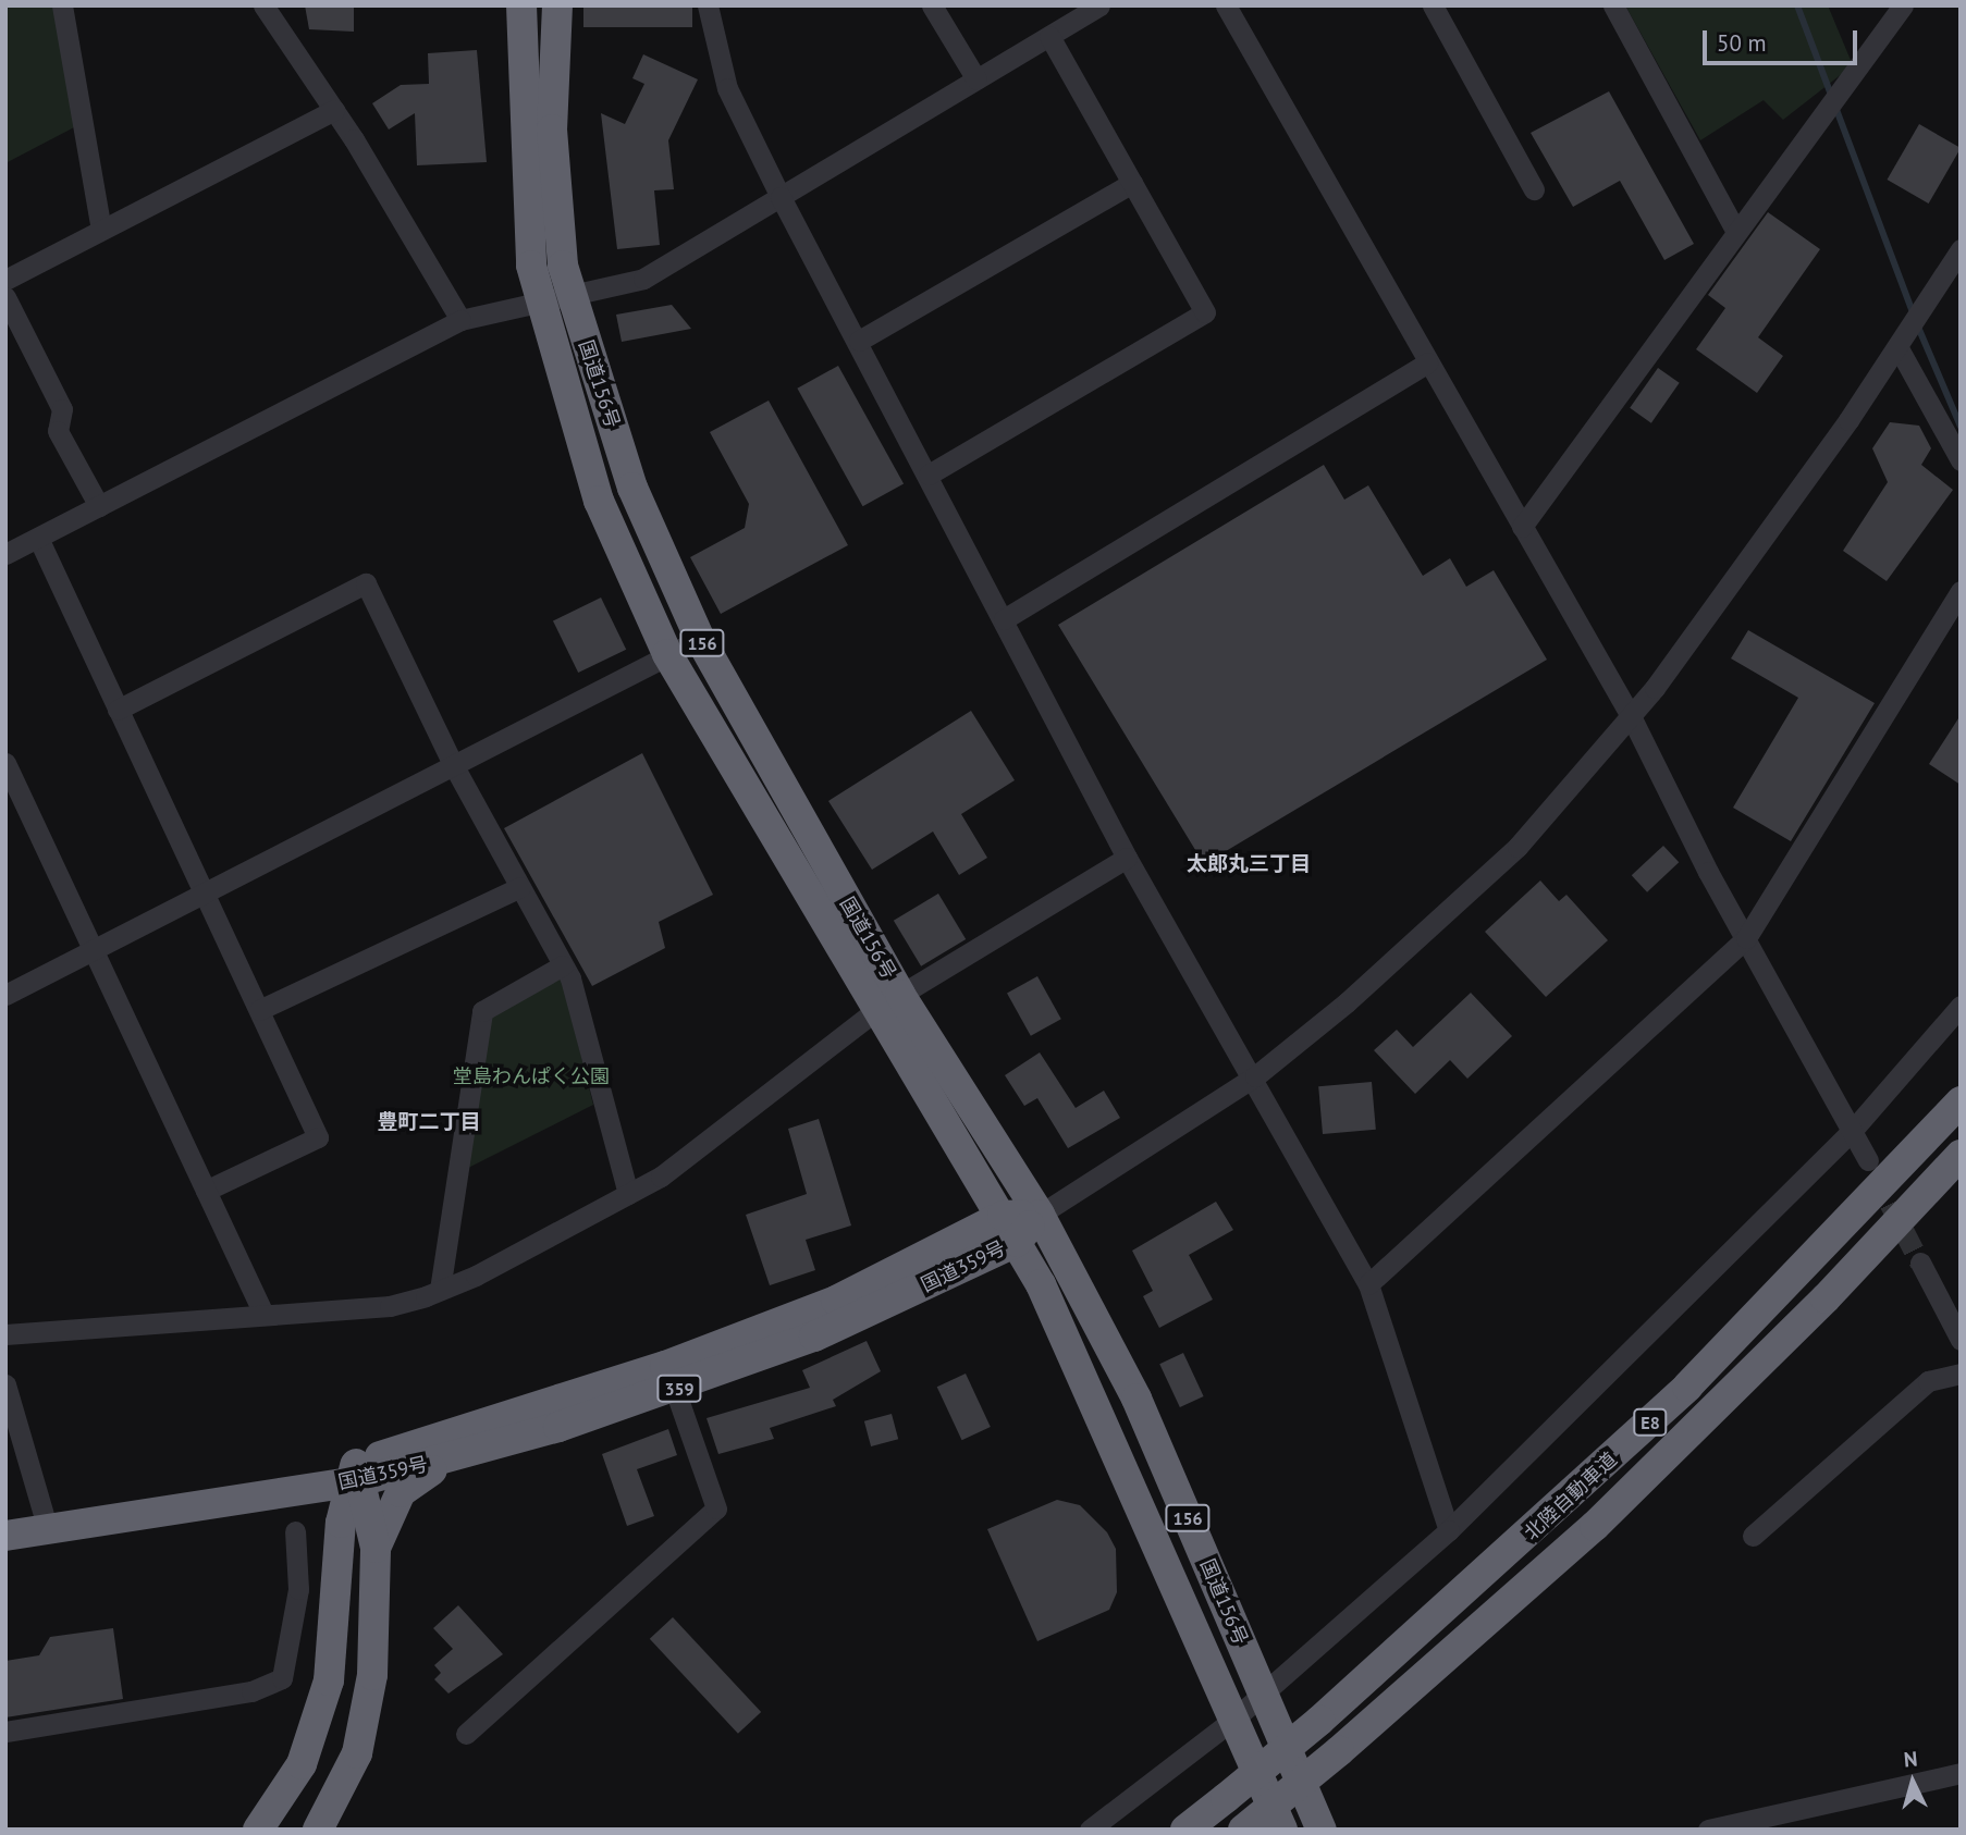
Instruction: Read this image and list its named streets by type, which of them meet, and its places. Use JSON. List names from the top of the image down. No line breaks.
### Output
{"streets":{"highway":["国道156号","156","国道359号","359","E8","北陸自動車道"]},"crossings":[["国道156号","国道359号"]],"districts":["太郎丸三丁目","豊町二丁目"],"parks":["堂島わんぱく公園"],"scale_bar":"50 m","north":"top"}
